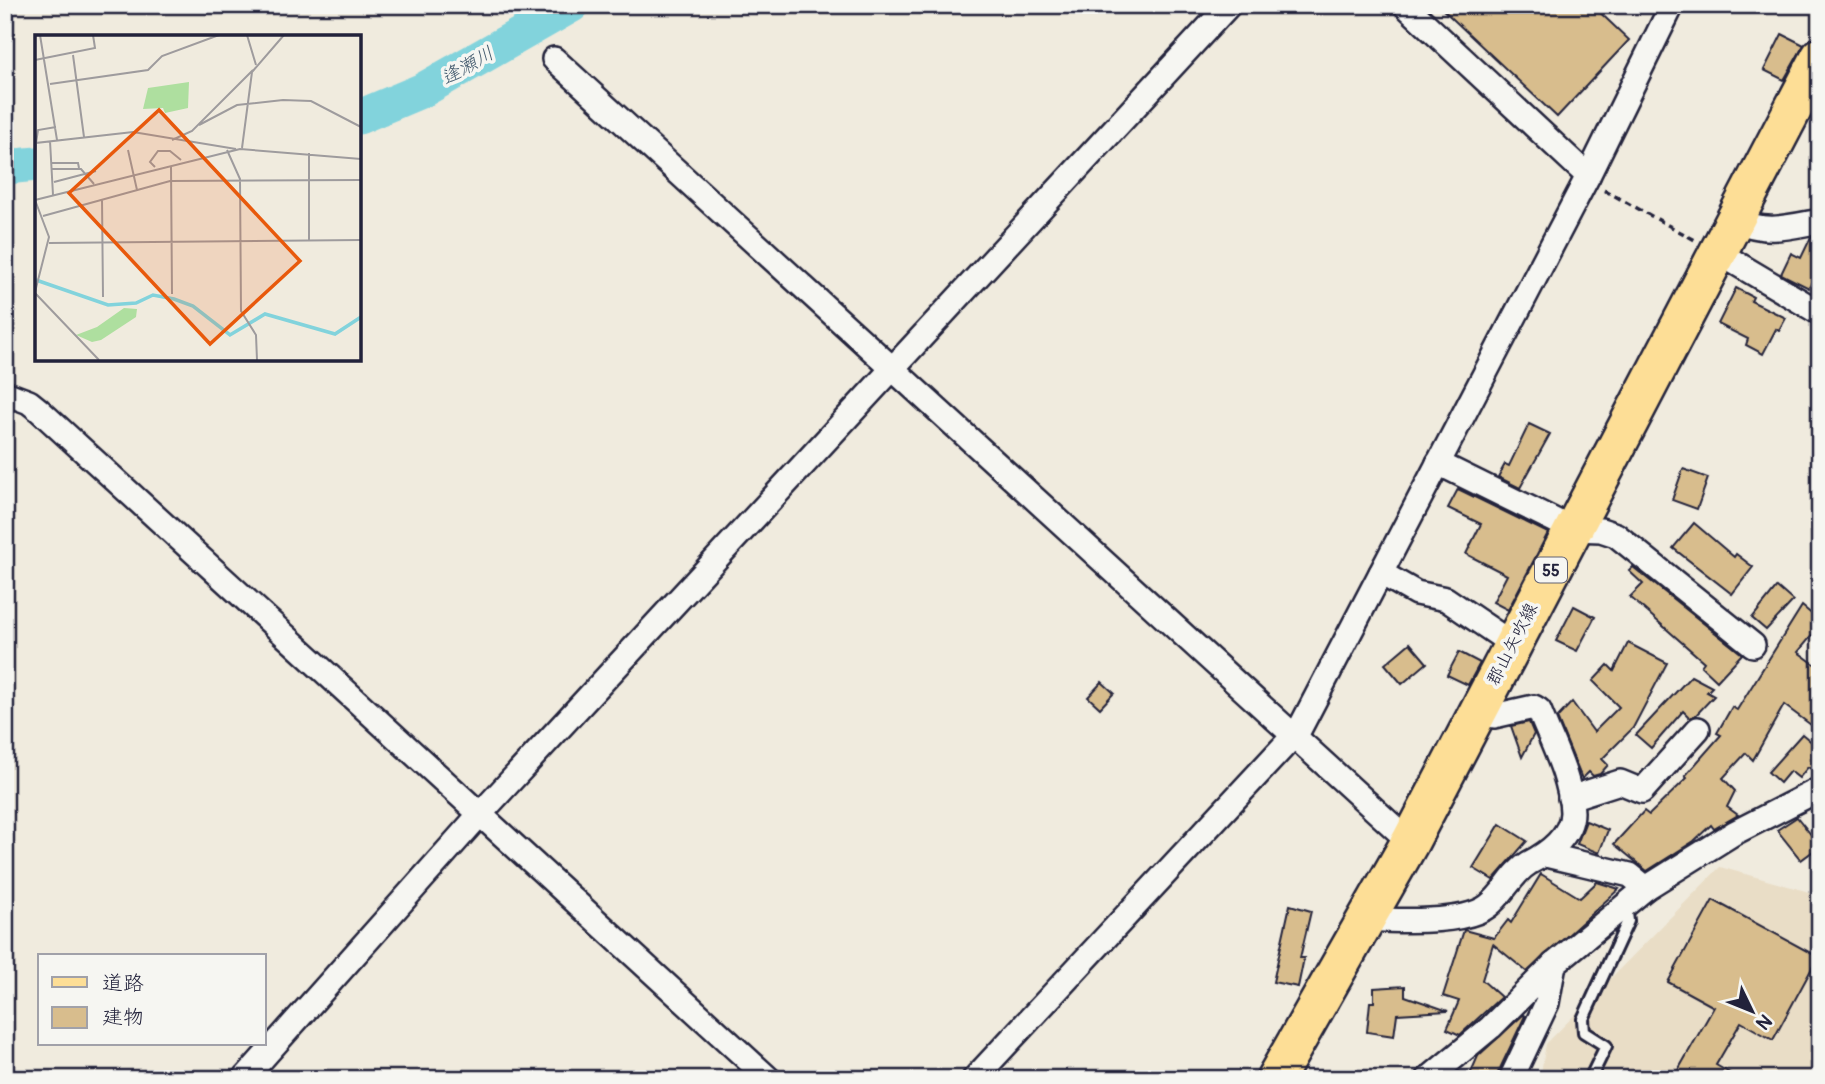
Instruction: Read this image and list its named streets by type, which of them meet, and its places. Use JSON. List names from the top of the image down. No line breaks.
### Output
{"streets":{"main road":["55","郡山矢吹線"]},"water":["逢瀬川"],"legend":["道路","建物"],"north":"bottom right"}
